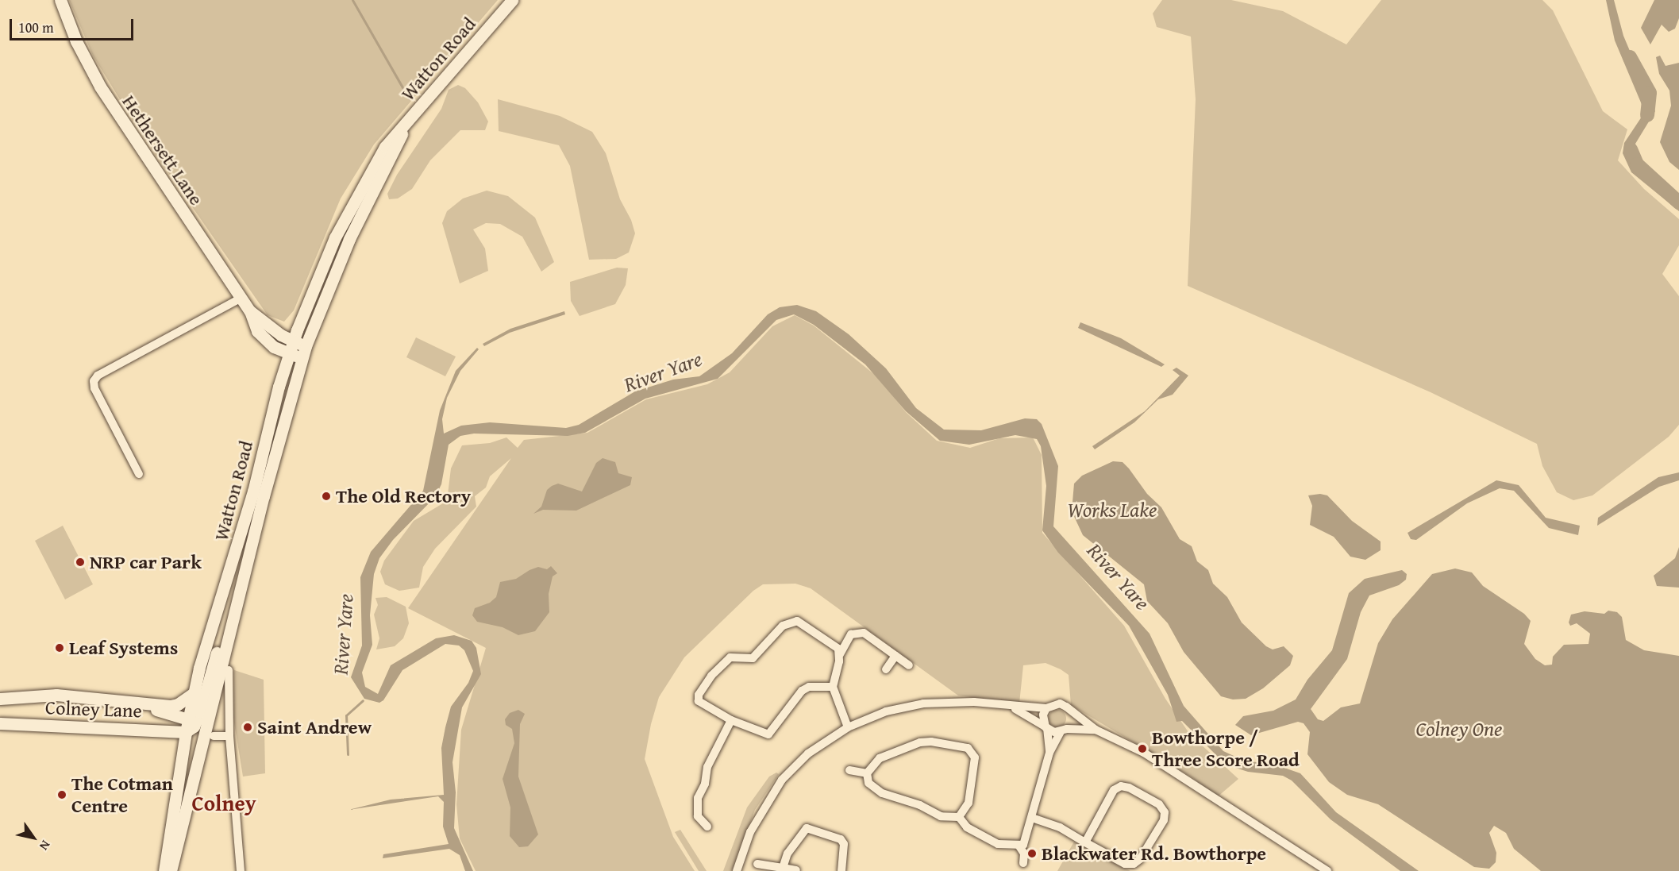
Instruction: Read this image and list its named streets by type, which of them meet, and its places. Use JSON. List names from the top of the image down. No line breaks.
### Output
{"streets":{"main road":["Watton Road","Hethersett Lane","Colney Lane"]},"crossings":[["Watton Road","Hethersett Lane"],["Watton Road","Colney Lane"]],"districts":["Colney"],"water":["River Yare","Works Lake","Colney One"],"places":["The Old Rectory","NRP car Park","Leaf Systems","Saint Andrew","Bowthorpe / Three Score Road","The Cotman Centre","Blackwater Rd. Bowthorpe"],"scale_bar":"100 m","north":"bottom right"}
